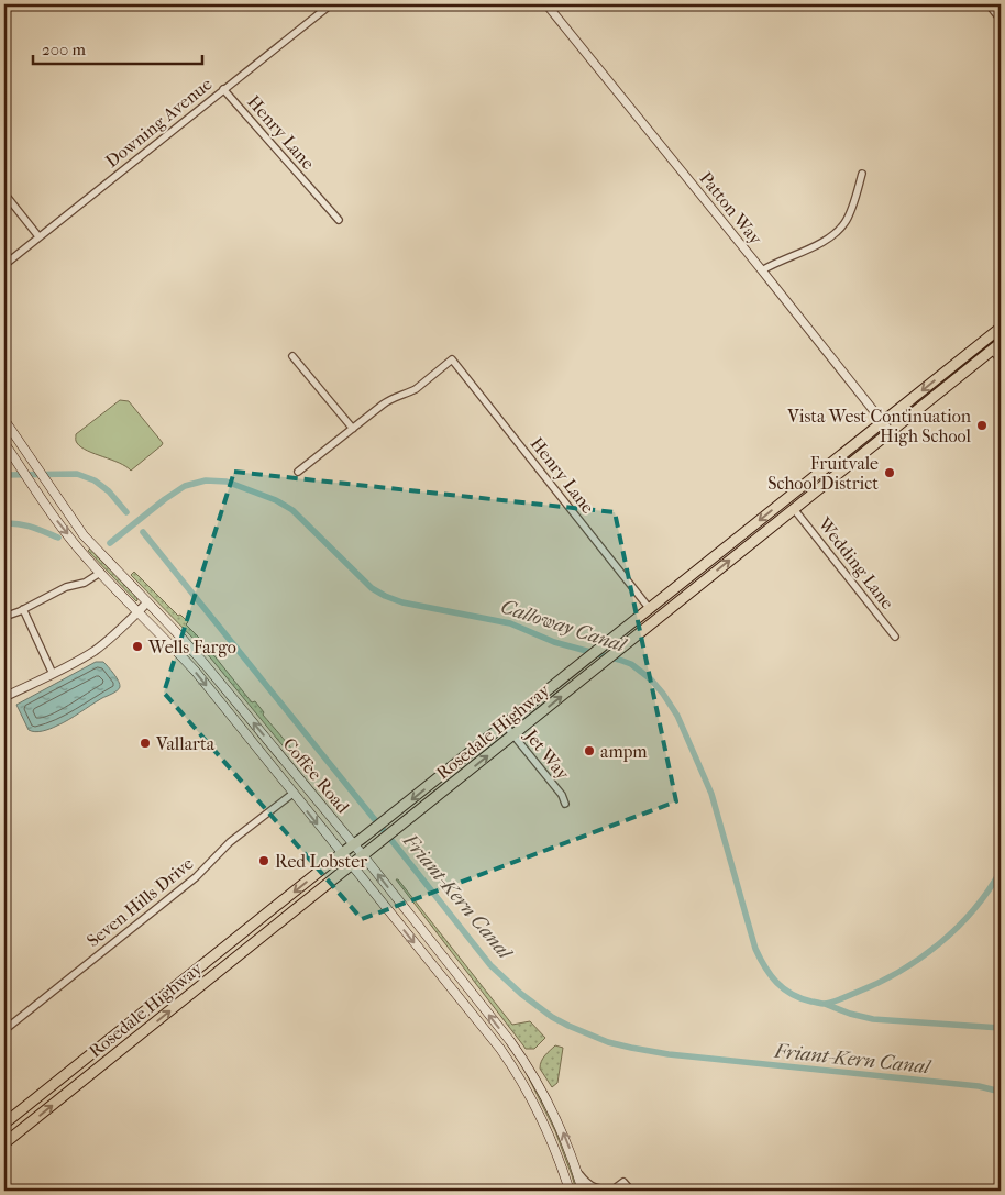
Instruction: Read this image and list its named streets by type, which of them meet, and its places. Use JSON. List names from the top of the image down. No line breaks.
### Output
{"streets":{"main road":["Rosedale Highway","Coffee Road"],"street":["Downing Avenue","Henry Lane","Patton Way","Wedding Lane","Jet Way","Seven Hills Drive"]},"crossings":[["Downing Avenue","Henry Lane"],["Henry Lane","Rosedale Highway"],["Patton Way","Rosedale Highway"],["Wedding Lane","Rosedale Highway"],["Rosedale Highway","Jet Way"],["Rosedale Highway","Coffee Road"],["Coffee Road","Seven Hills Drive"]],"water":["Calloway Canal","Friant-Kern Canal"],"places":["Vista West Continuation High School","Fruitvale School District","Wells Fargo","Vallarta","ampm","Red Lobster"],"scale_bar":"200 m"}
